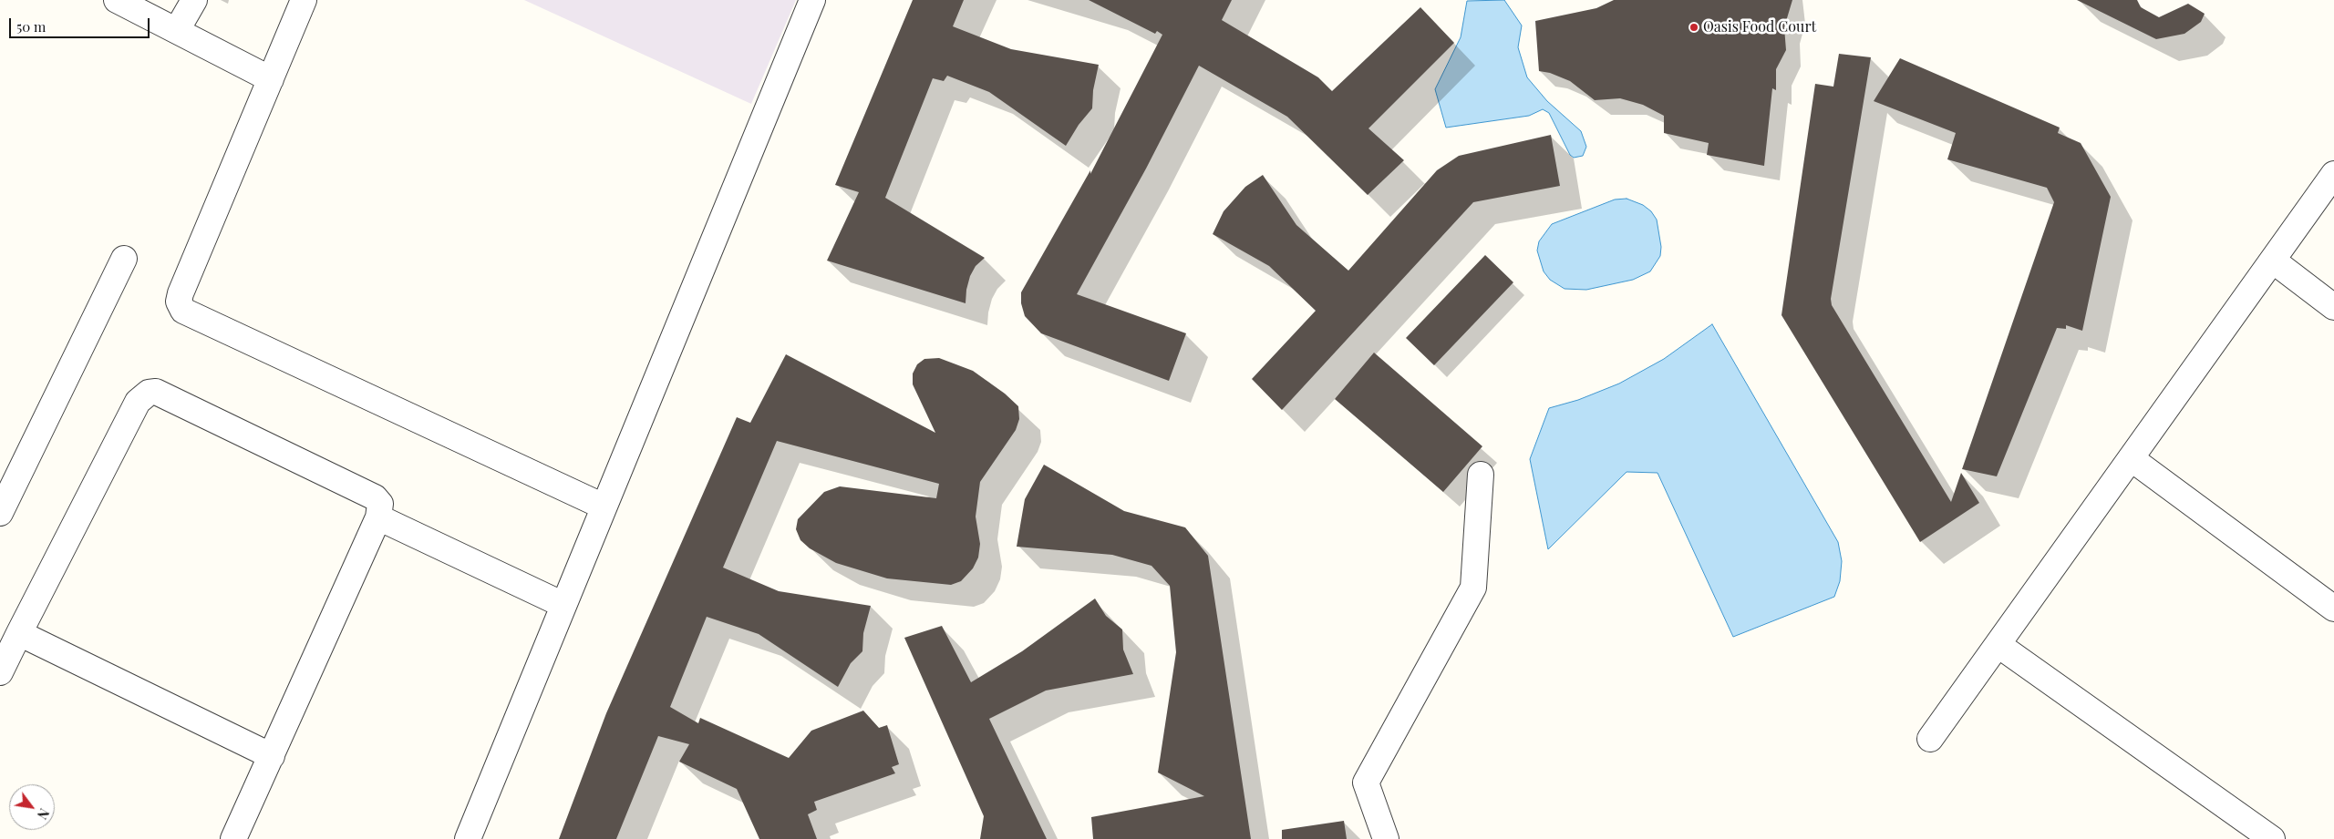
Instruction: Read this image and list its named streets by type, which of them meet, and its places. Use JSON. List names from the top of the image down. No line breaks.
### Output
{"places":["Oasis Food Court"],"scale_bar":"50 m","north":"bottom right"}
